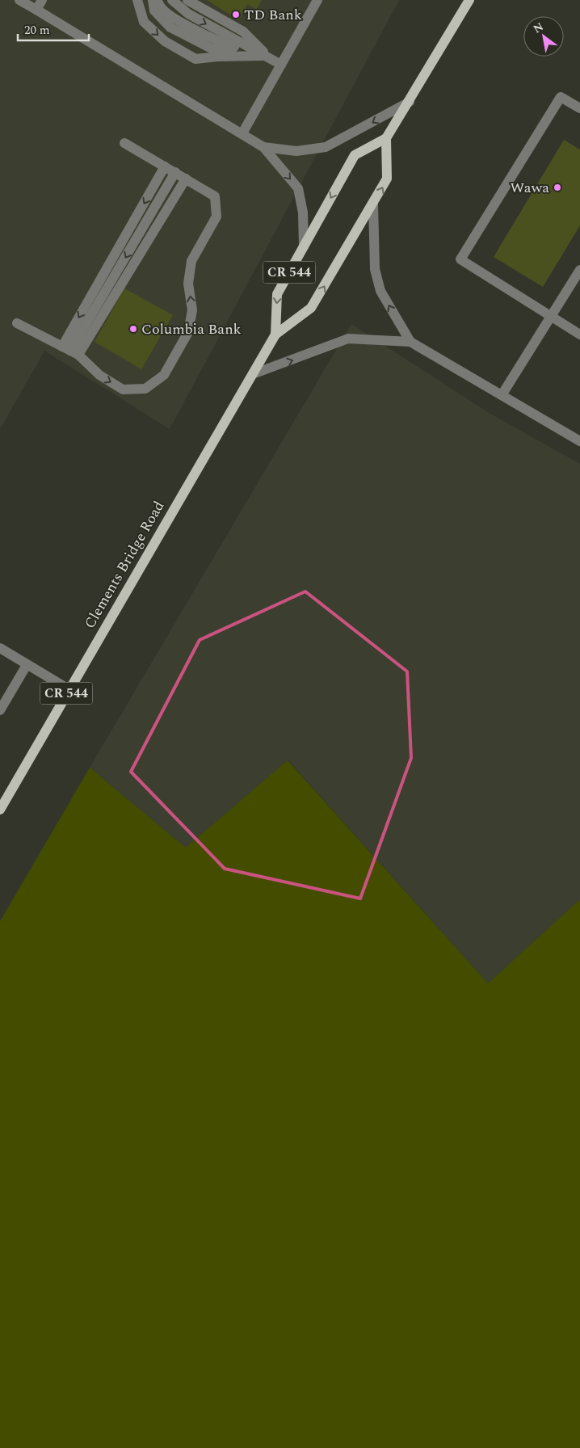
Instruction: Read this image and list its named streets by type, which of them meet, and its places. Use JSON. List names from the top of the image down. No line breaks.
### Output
{"streets":{"main road":["CR 544","Clements Bridge Road"]},"places":["TD Bank","Wawa","Columbia Bank"],"scale_bar":"20 m","north":"top left"}
